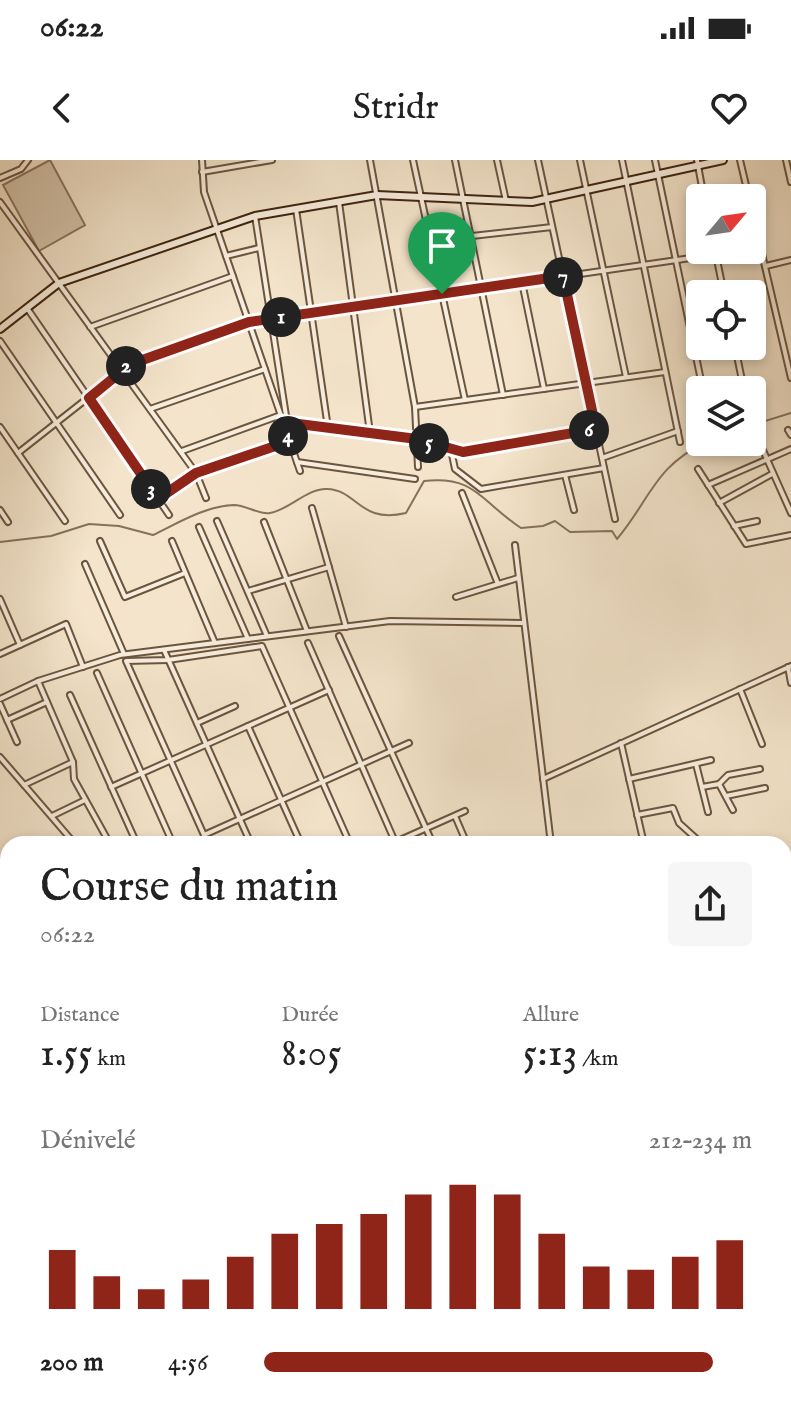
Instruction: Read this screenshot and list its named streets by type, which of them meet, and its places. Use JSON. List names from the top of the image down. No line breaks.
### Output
{"north":"top right","page":{"status":"06:22","header":"Stridr","pins":["7","1","2","6","4","5","3"],"heading":["Course du matin","06:22"],"stats":[["Distance","1.55 km"],["Durée","8:05"],["Allure","5:13 /km"]],"chart":["Dénivelé","212–234 m"],"list":[{"name":"200 m","note":"4:56"}]}}
